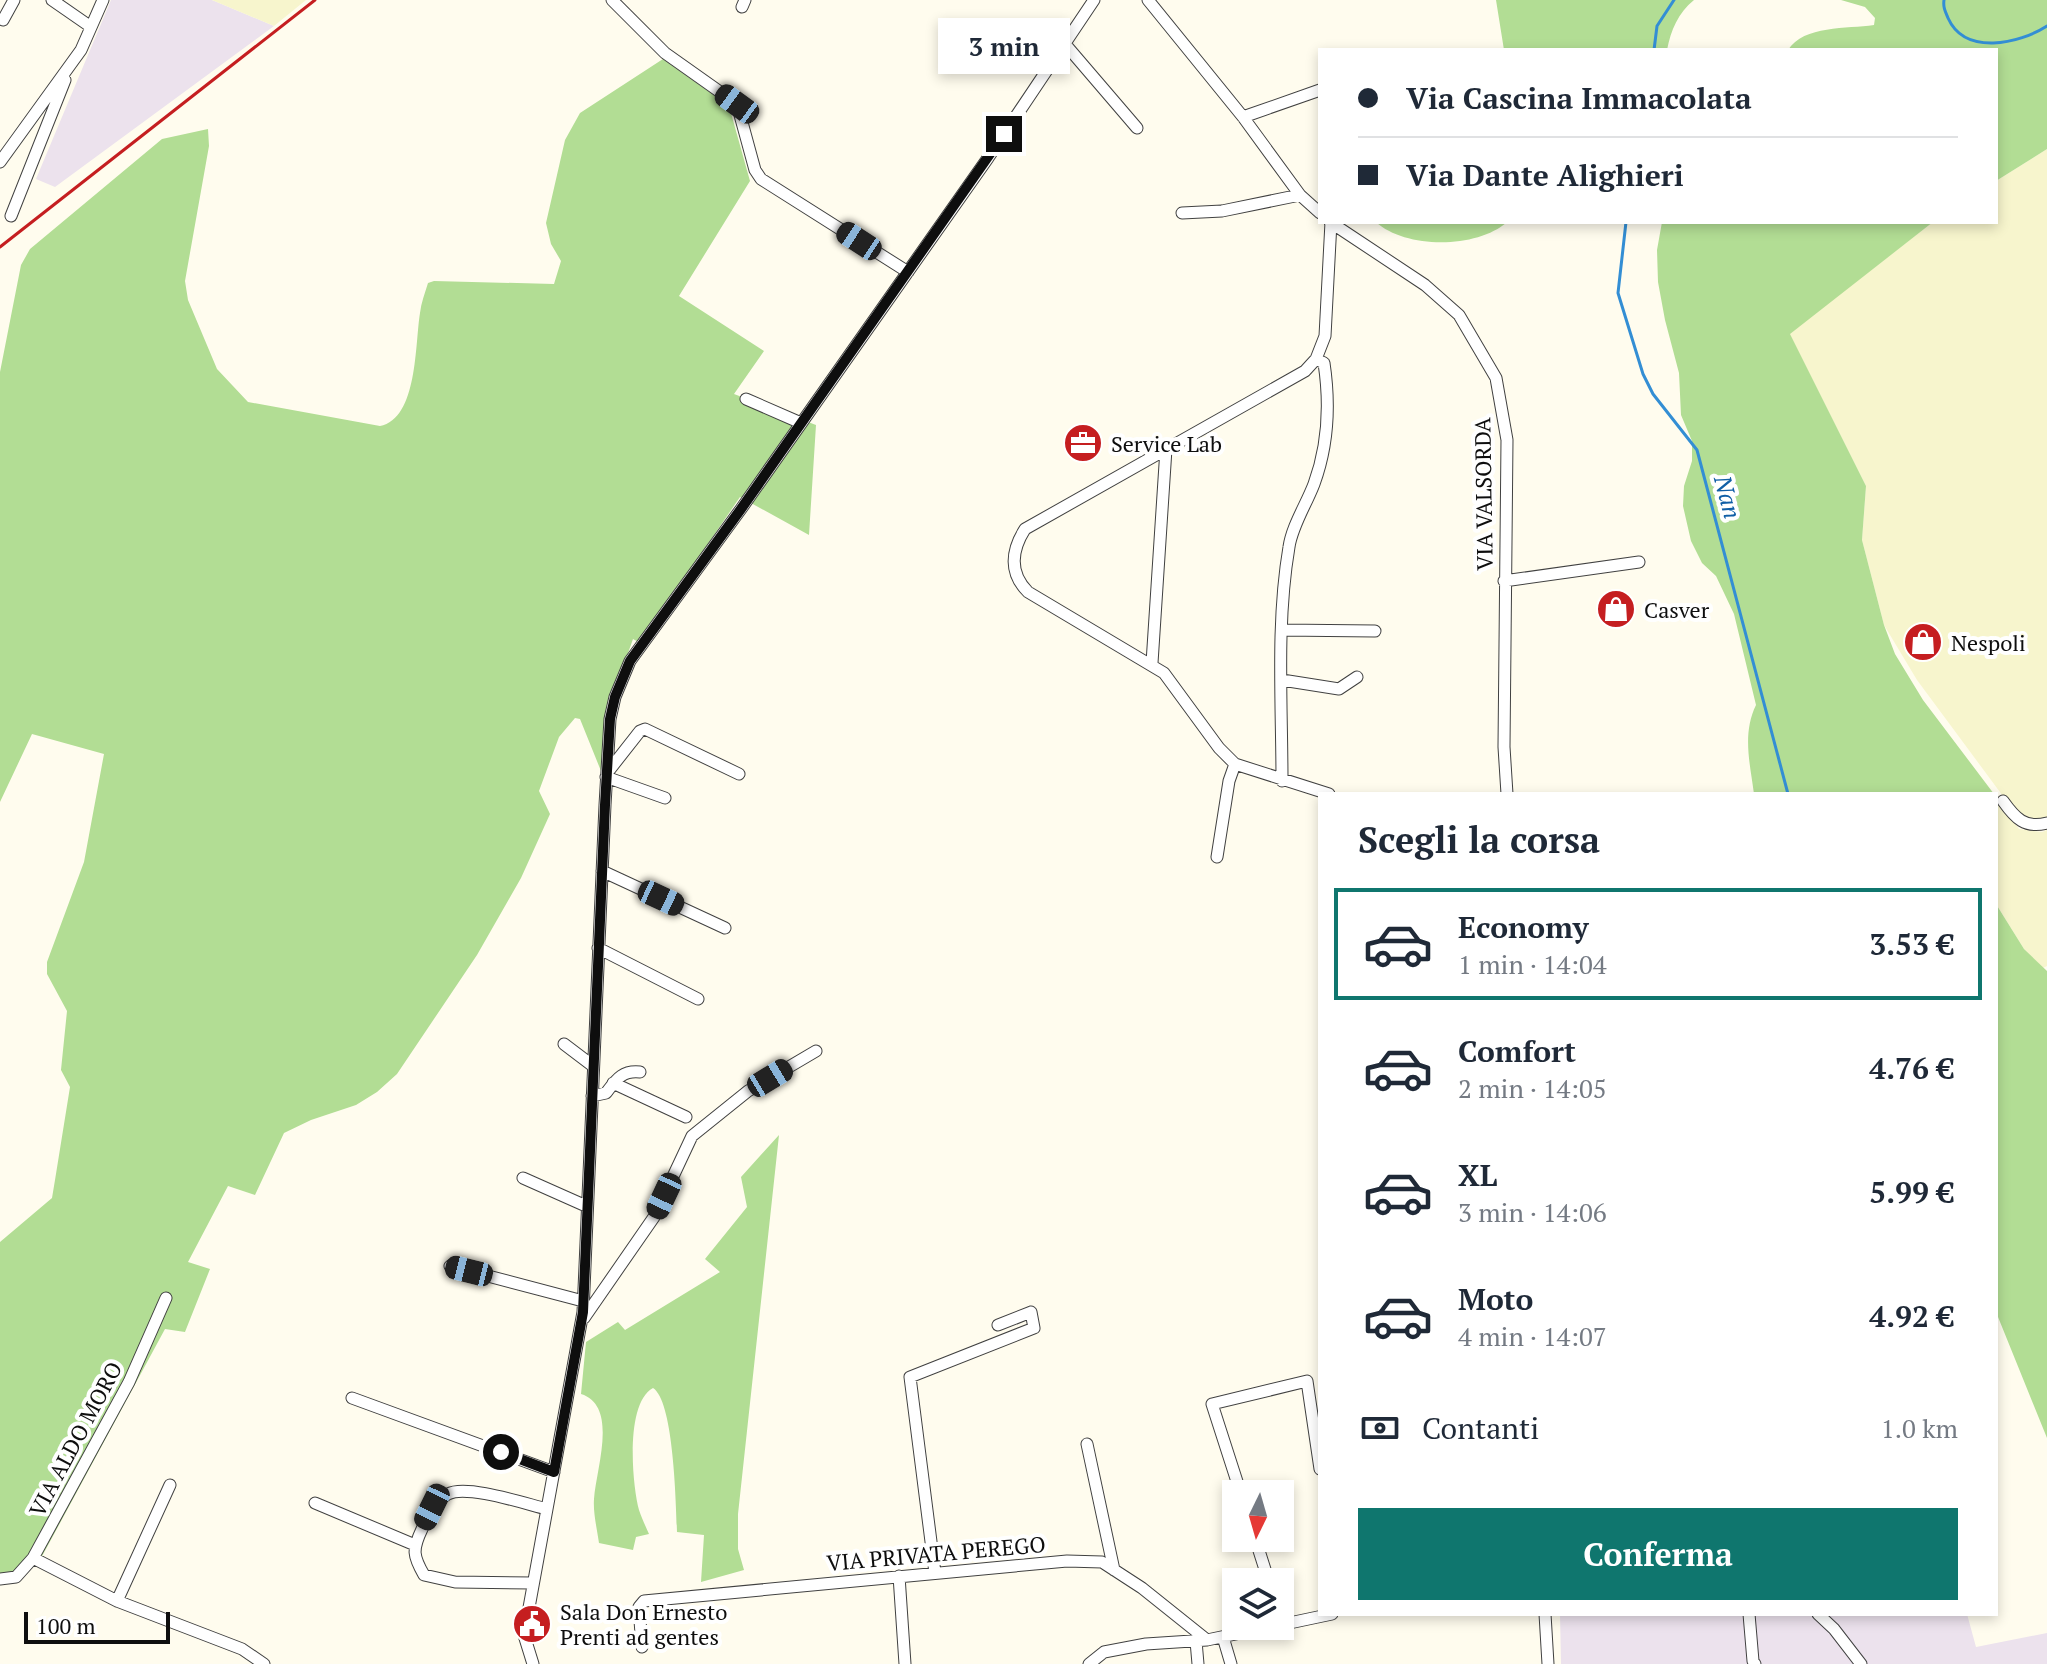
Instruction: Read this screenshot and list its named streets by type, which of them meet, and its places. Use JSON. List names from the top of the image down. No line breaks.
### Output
{"streets":{"street":["VIA VALSORDA","VIA ALDO MORO","VIA PRIVATA PEREGO"]},"water":["Nan"],"places":{"office":["Service Lab"],"shop":["Casver","Nespoli"],"public building":["Sala Don Ernesto Prenti ad gentes"]},"scale_bar":"100 m","north":"bottom","page":{"bubble":"3 min","banner":["Via Cascina Immacolata","Via Dante Alighieri"],"heading":"Scegli la corsa","list":[{"name":"Economy","note":"1 min · 14:04","value":"3.53 €"},{"name":"Comfort","note":"2 min · 14:05","value":"4.76 €"},{"name":"XL","note":"3 min · 14:06","value":"5.99 €"},{"name":"Moto","note":"4 min · 14:07","value":"4.92 €"}],"pay":["Contanti","1.0 km"],"buttons":"Conferma","scale":"100 m"}}
